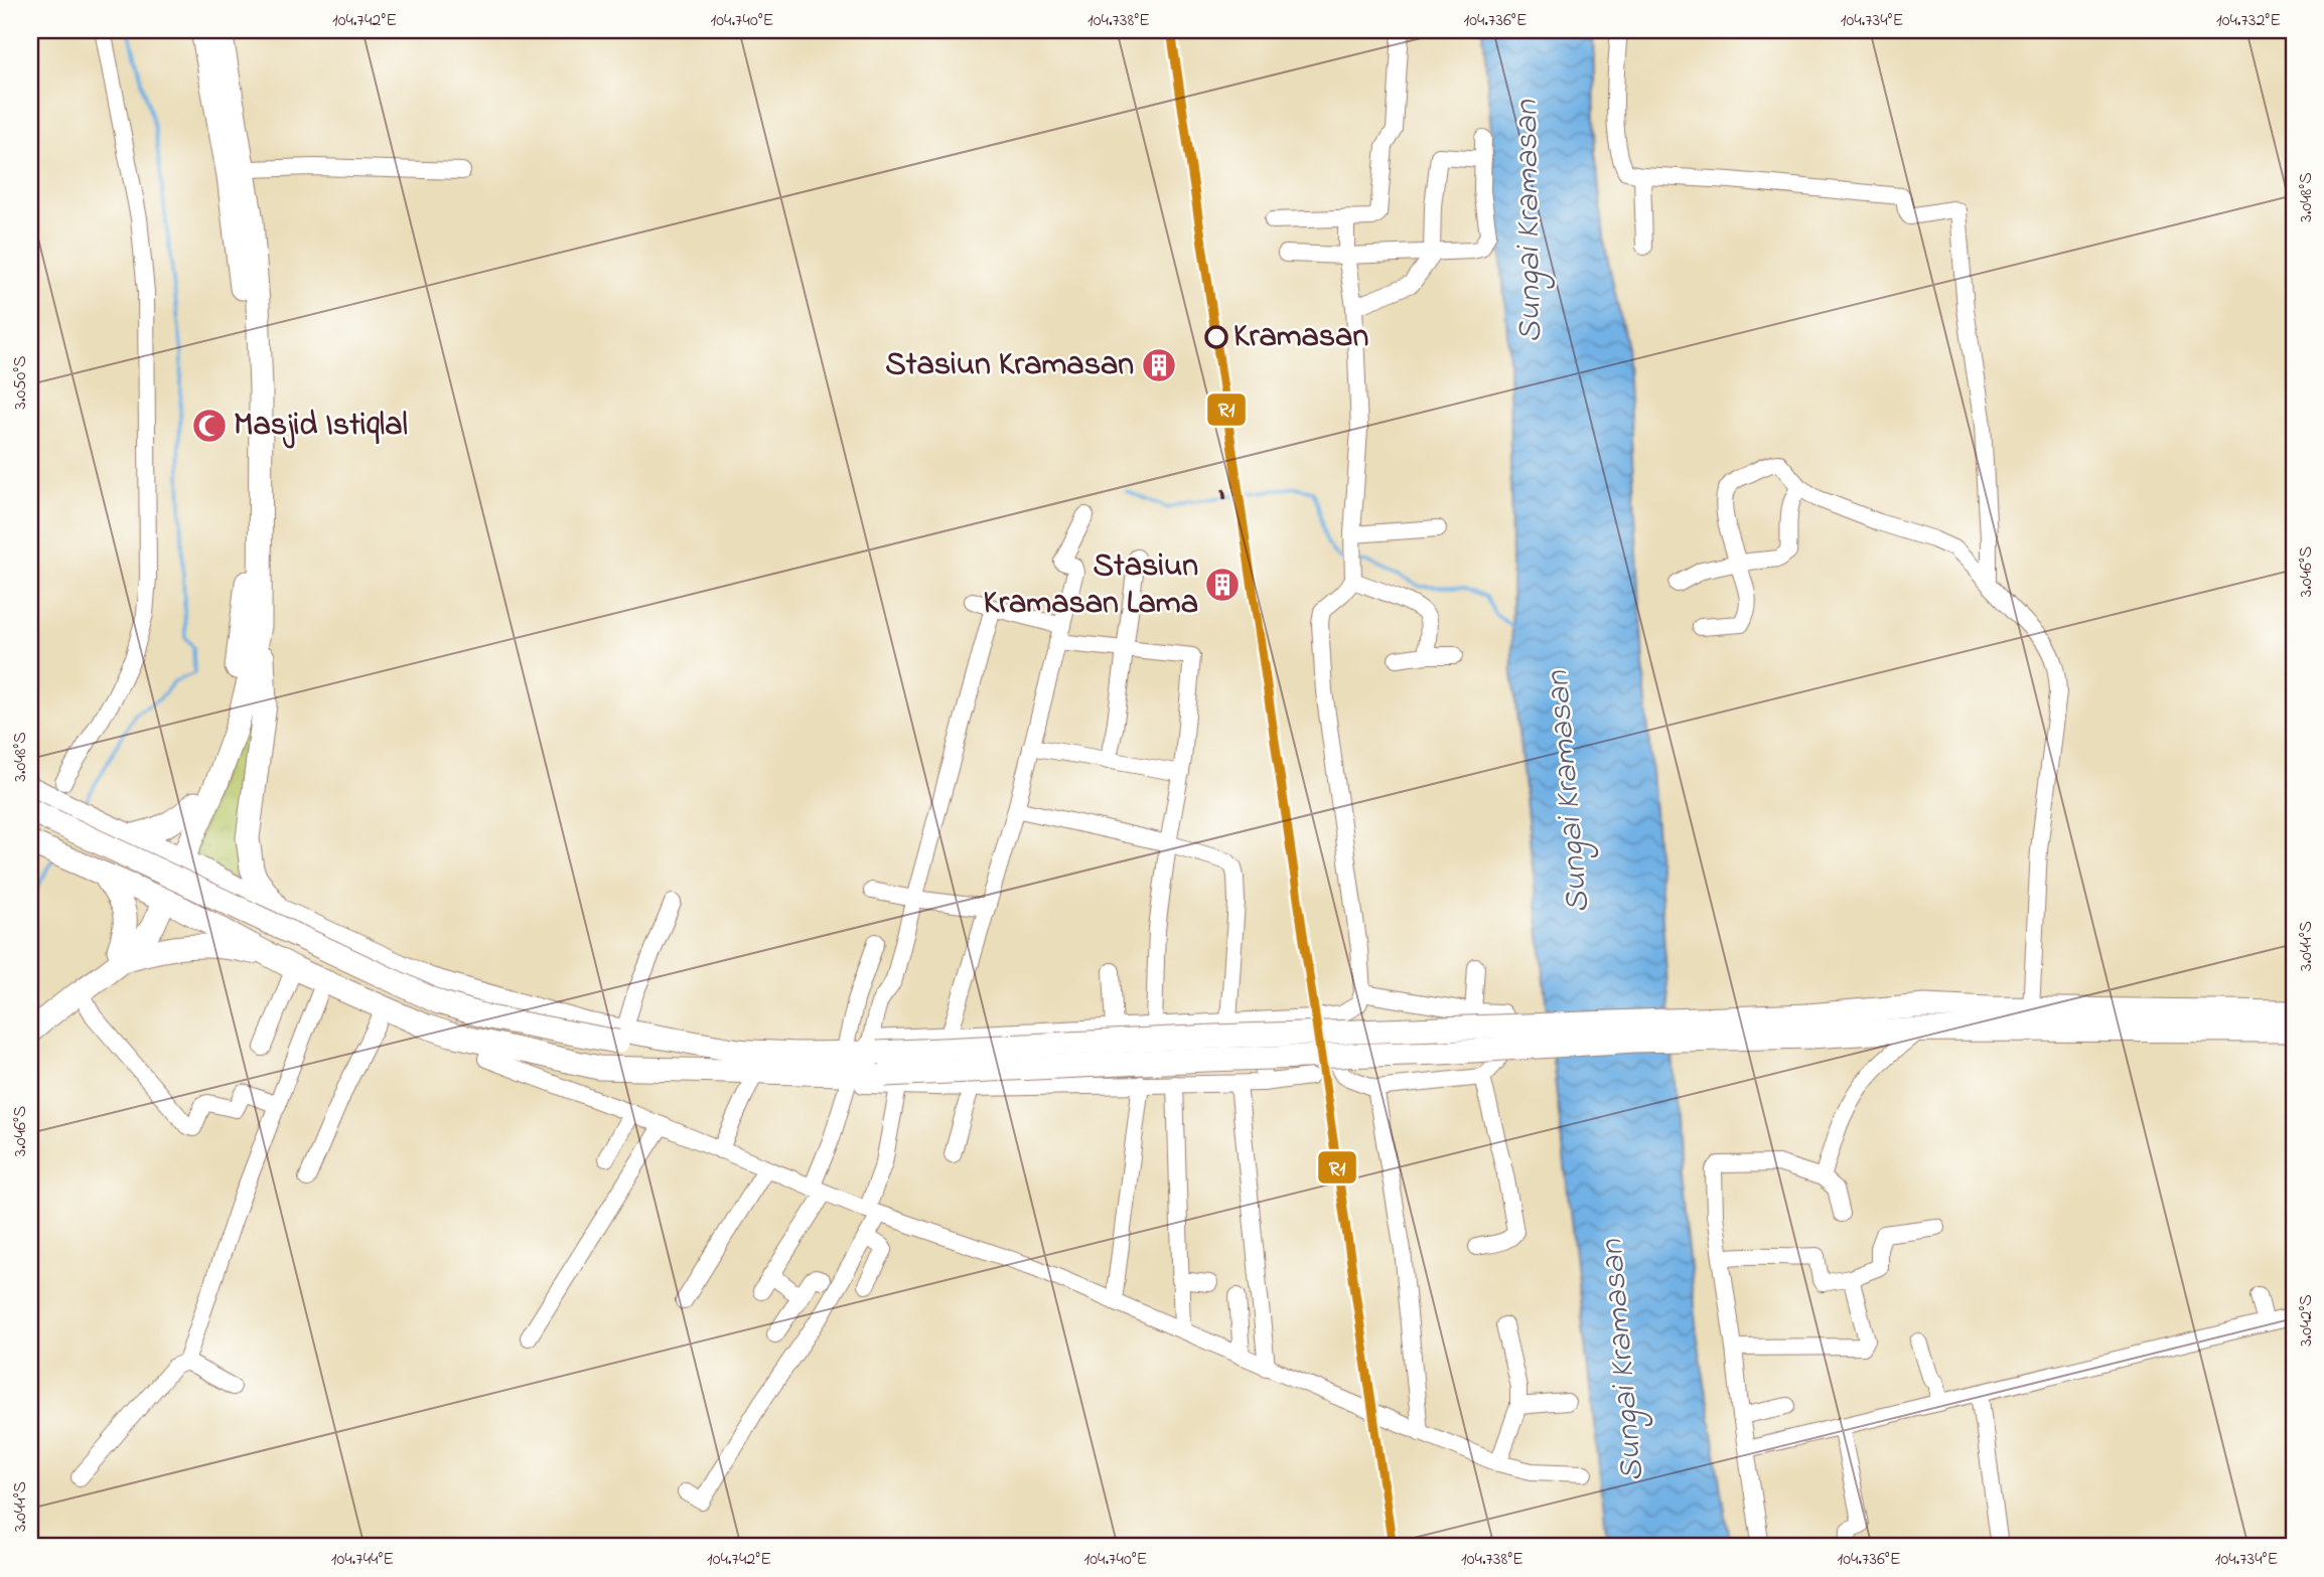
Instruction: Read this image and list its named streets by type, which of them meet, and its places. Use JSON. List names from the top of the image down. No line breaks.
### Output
{"water":["Sungai Kramasan"],"places":{"other":["Kramasan"],"building":["Stasiun Kramasan","Stasiun Kramasan Lama"],"mosque":["Masjid Istiqlal"]},"lines":["transit line R1"],"coordinates":["104.742°E","104.740°E","104.738°E","104.736°E","104.734°E","104.732°E","3.048°S","3.050°S","3.046°S","3.044°S","3.042°S","104.744°E"]}
